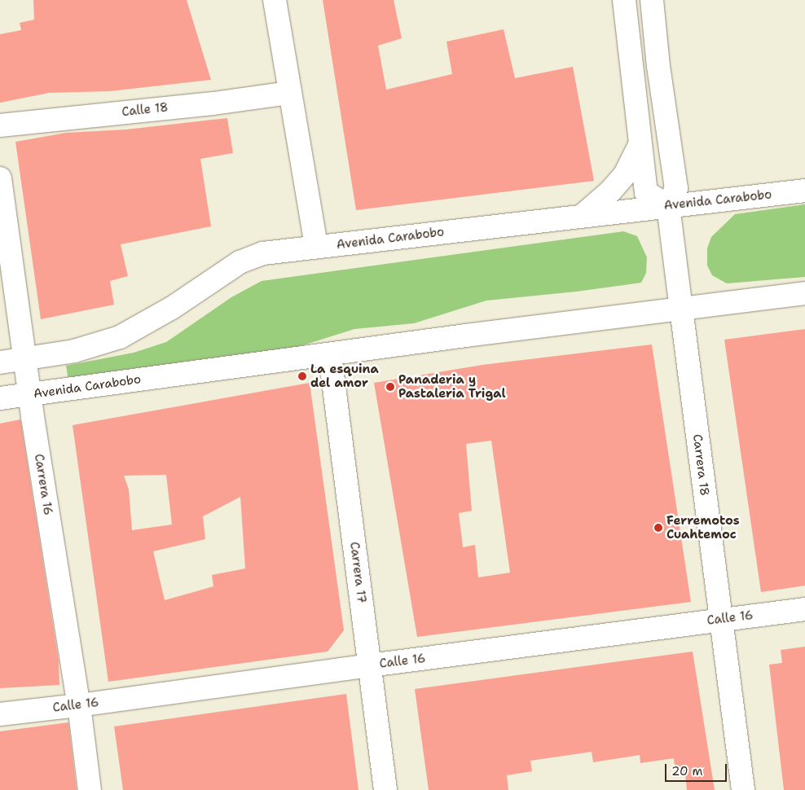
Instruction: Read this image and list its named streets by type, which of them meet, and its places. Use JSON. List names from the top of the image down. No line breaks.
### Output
{"streets":{"street":["Calle 18","Avenida Carabobo","Carrera 18","Carrera 16","Carrera 17","Calle 16"]},"crossings":[["Avenida Carabobo","Carrera 18"],["Avenida Carabobo","Carrera 16"],["Avenida Carabobo","Carrera 17"],["Carrera 18","Calle 16"],["Carrera 16","Calle 16"],["Carrera 17","Calle 16"]],"places":["La esquina del amor","Panaderia y Pastaleria Trigal","Ferremotos Cuahtemoc"],"scale_bar":"20 m"}
